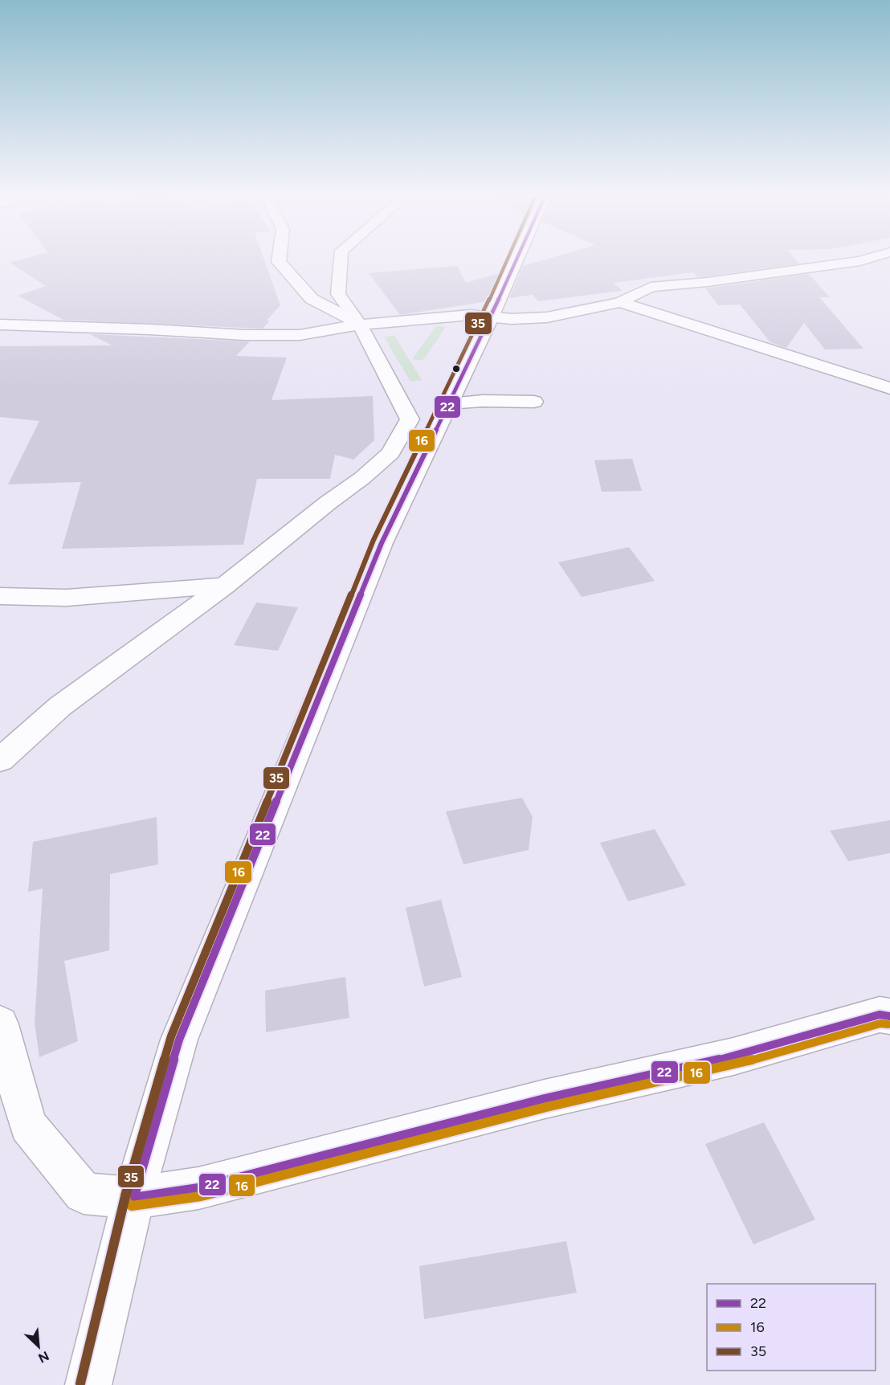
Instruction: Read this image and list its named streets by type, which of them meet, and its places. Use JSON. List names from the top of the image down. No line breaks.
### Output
{"lines":["transit line 22","transit line 16","transit line 35"],"legend":["22","16","35"],"north":"bottom right"}
